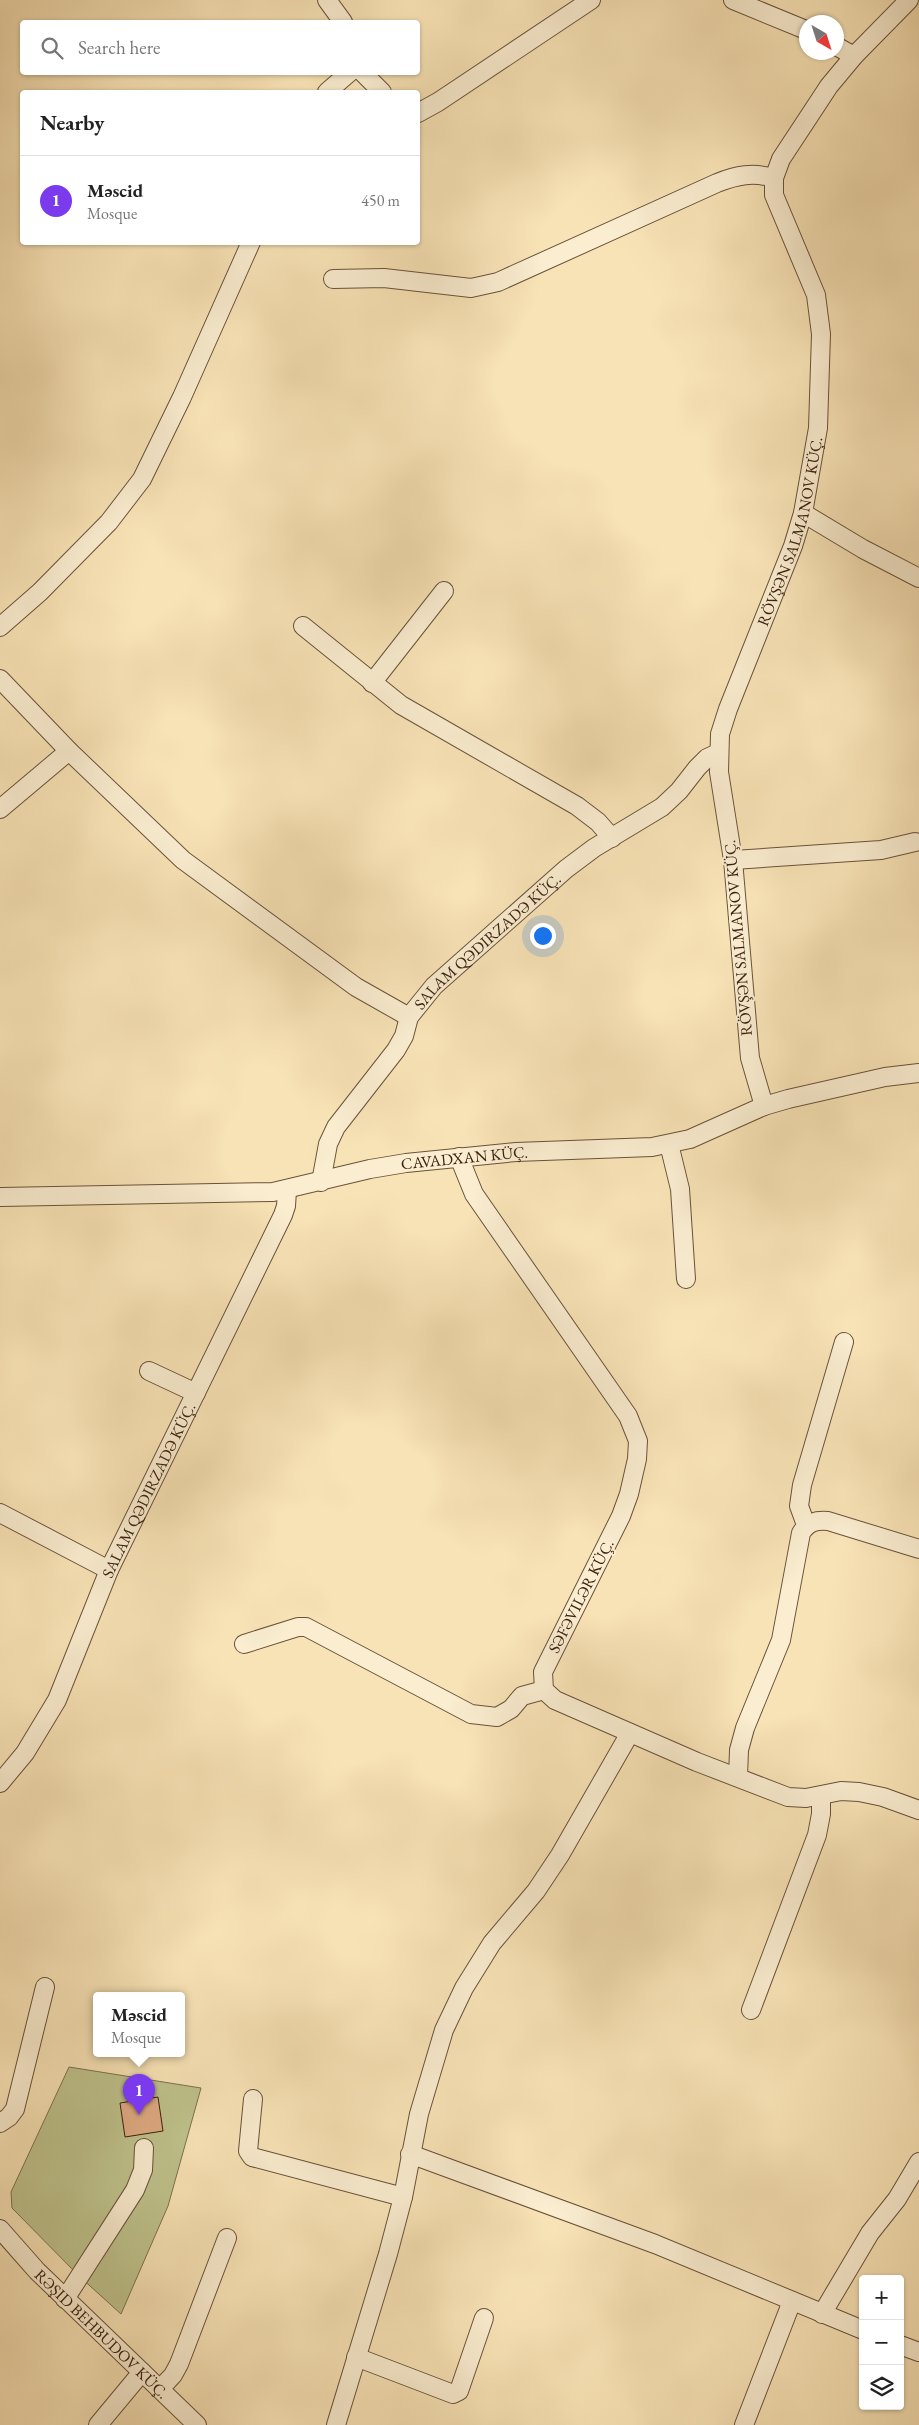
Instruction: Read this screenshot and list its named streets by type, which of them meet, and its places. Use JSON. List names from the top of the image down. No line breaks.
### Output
{"streets":{"street":["RÖVŞƏN SALMANOV KÜÇ.","SALAM QƏDIRZADƏ KÜÇ.","CAVADXAN KÜÇ.","SƏFƏVILƏR KÜÇ.","RƏŞID BEHBUDOV KÜÇ."]},"crossings":[["RÖVŞƏN SALMANOV KÜÇ.","SALAM QƏDIRZADƏ KÜÇ."],["RÖVŞƏN SALMANOV KÜÇ.","CAVADXAN KÜÇ."],["SALAM QƏDIRZADƏ KÜÇ.","CAVADXAN KÜÇ."],["CAVADXAN KÜÇ.","SƏFƏVILƏR KÜÇ."]],"north":"bottom right","page":{"search":"Search here","heading":"Nearby","list":[{"mark":"1","name":"Məscid","note":"Mosque","value":"450 m"}],"popup":["Məscid","Mosque"],"pins":"1","map_buttons":["+","−"]}}
